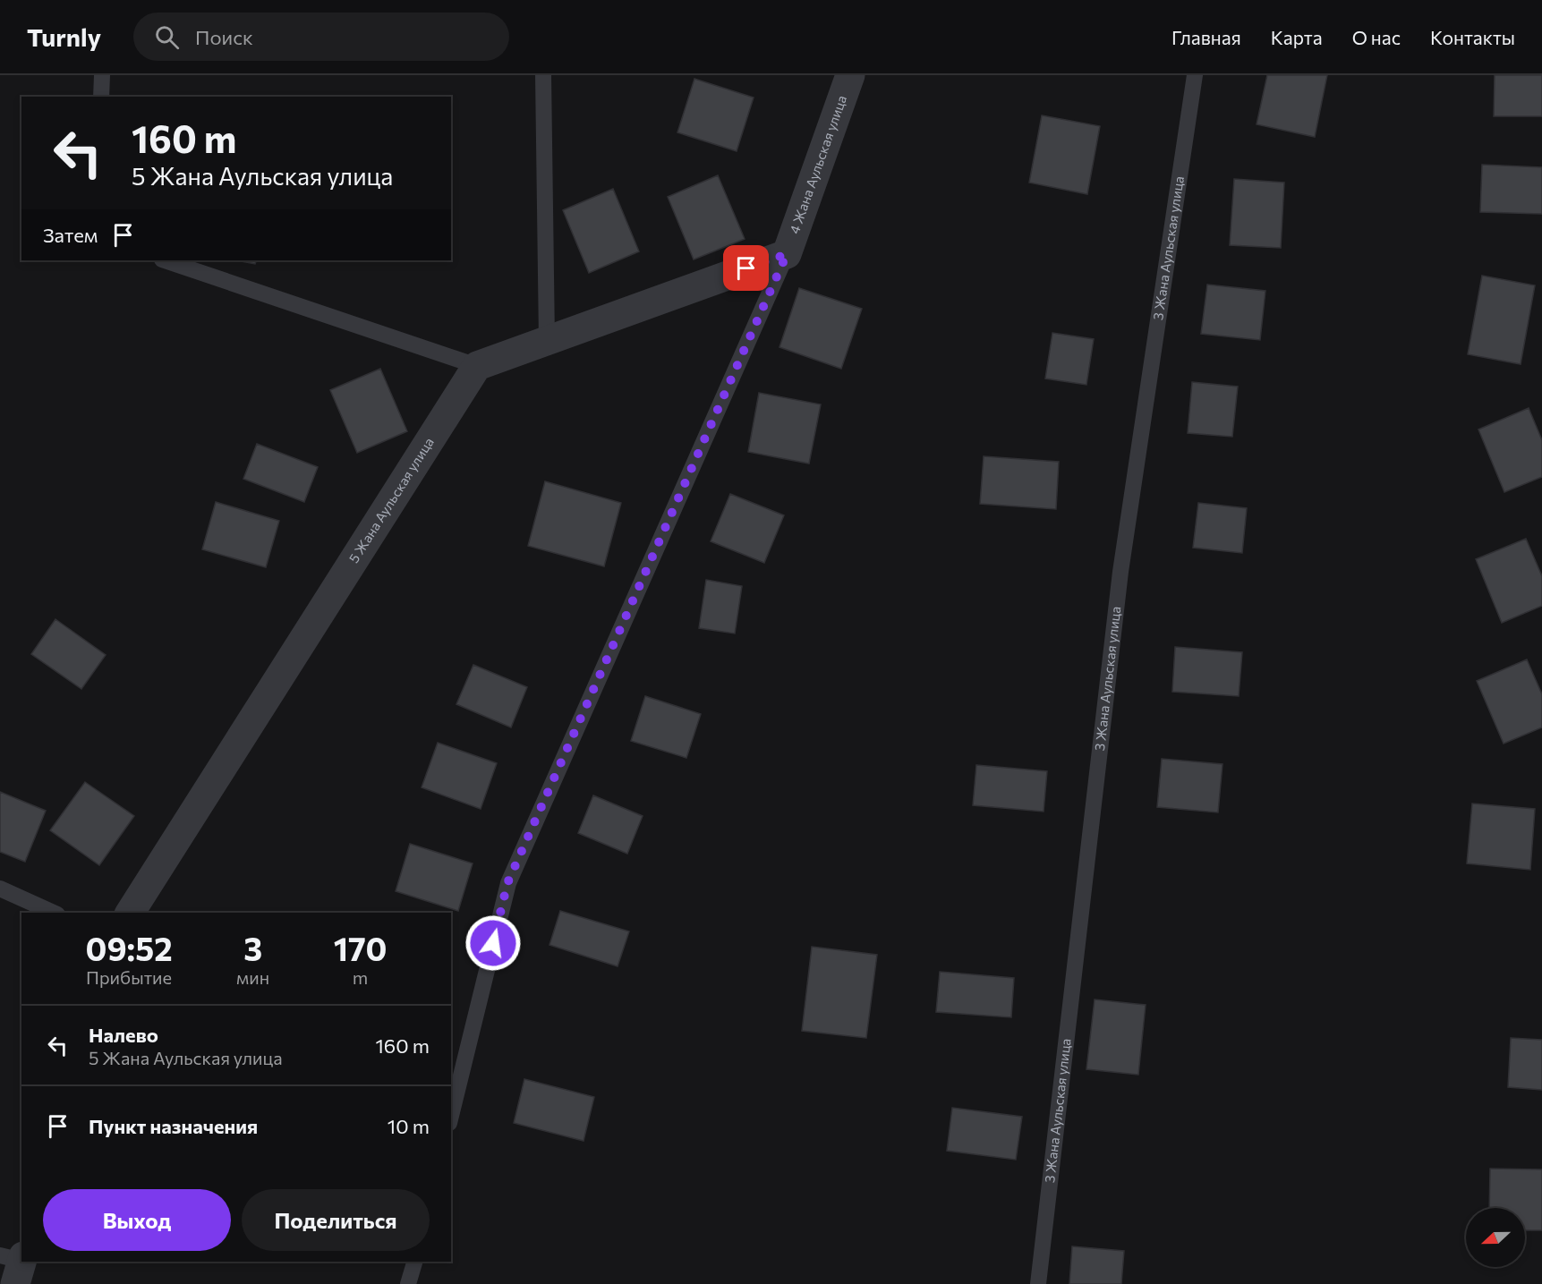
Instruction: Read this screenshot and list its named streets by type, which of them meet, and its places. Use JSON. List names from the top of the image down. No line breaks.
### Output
{"streets":{"street":["4 Жана Аульская улица","5 Жана Аульская улица"],"lane":["3 Жана Аульская улица"]},"north":"left","page":{"header":"Turnly","search":"Поиск","nav":["Главная","Карта","О нас","Контакты"],"turn":["160 m","5 Жана Аульская улица"],"then":"Затем","eta":["09:52","Прибытие","3","мин","170","m"],"list":[{"name":"Налево","note":"5 Жана Аульская улица","value":"160 m"},{"name":"Пункт назначения","value":"10 m"}],"buttons":["Выход","Поделиться"]}}
